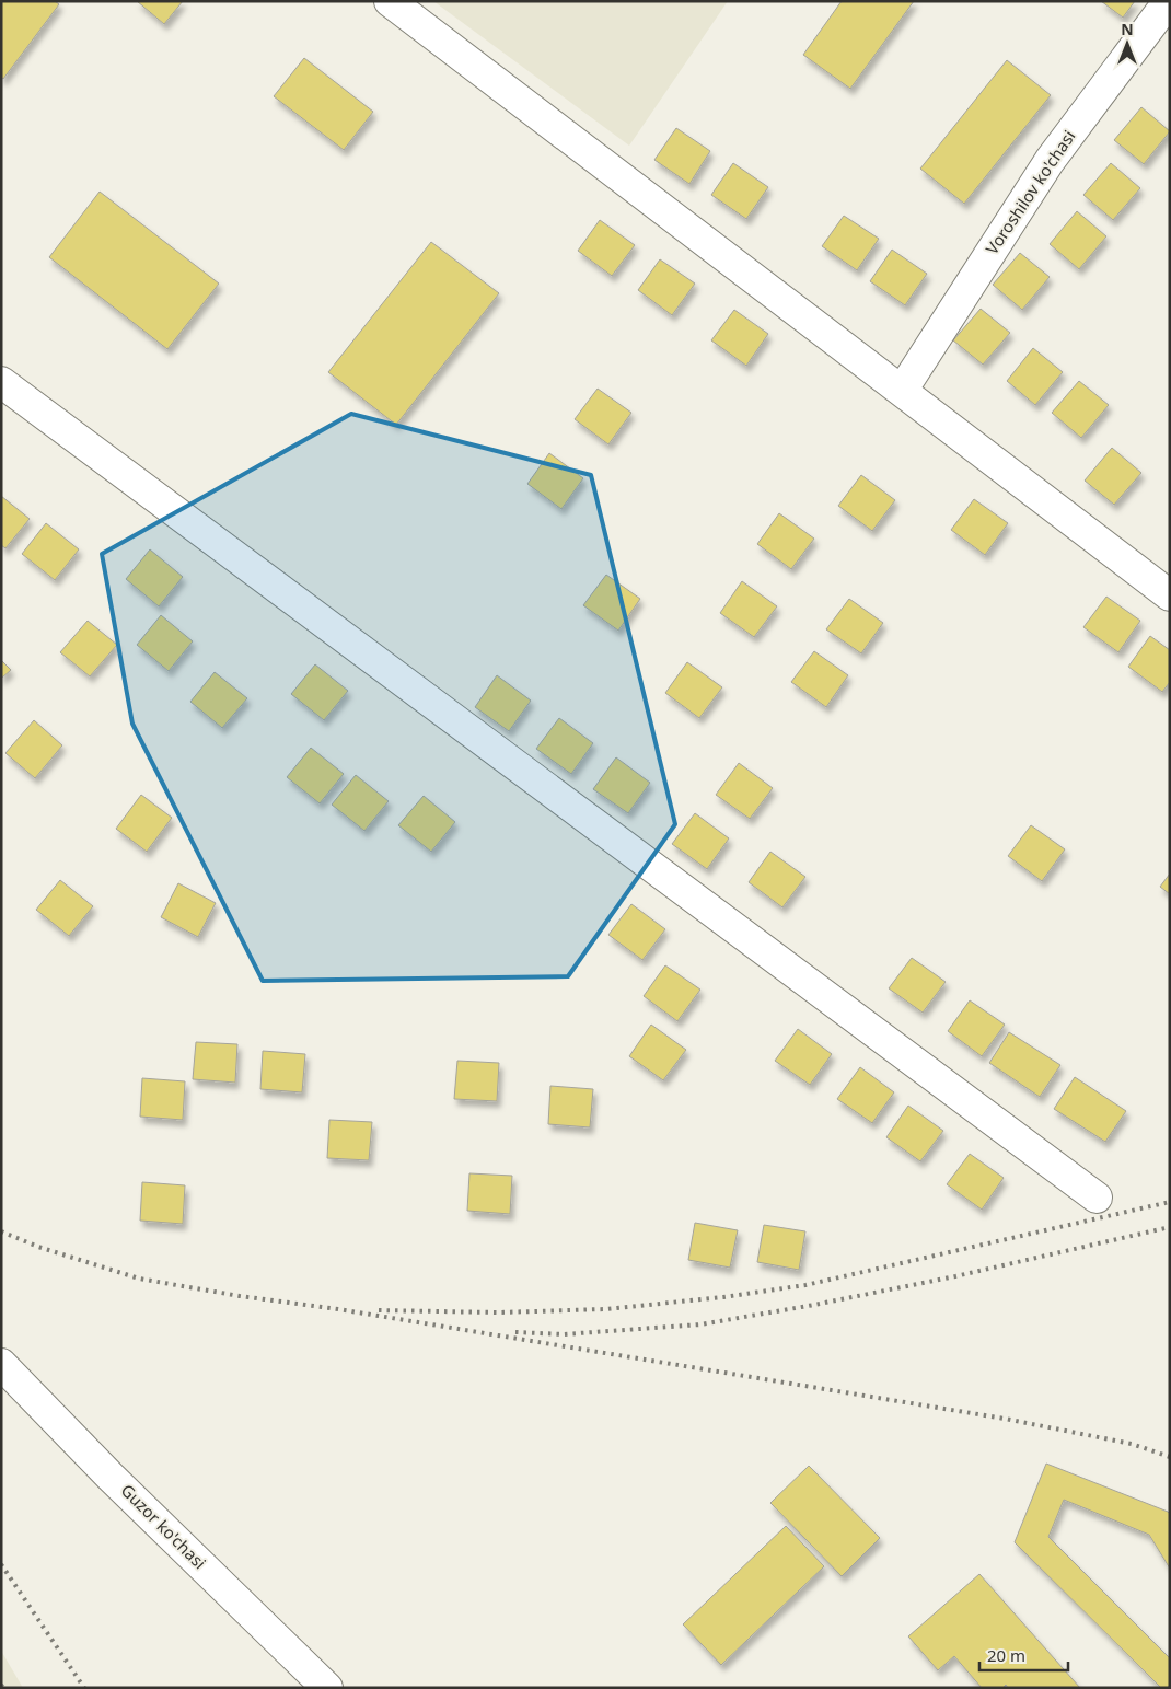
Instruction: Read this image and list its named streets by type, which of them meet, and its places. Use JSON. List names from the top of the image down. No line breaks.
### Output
{"streets":{"street":["Voroshilov ko'chasi","Guzor ko'chasi"]},"scale_bar":"20 m","north":"top"}
